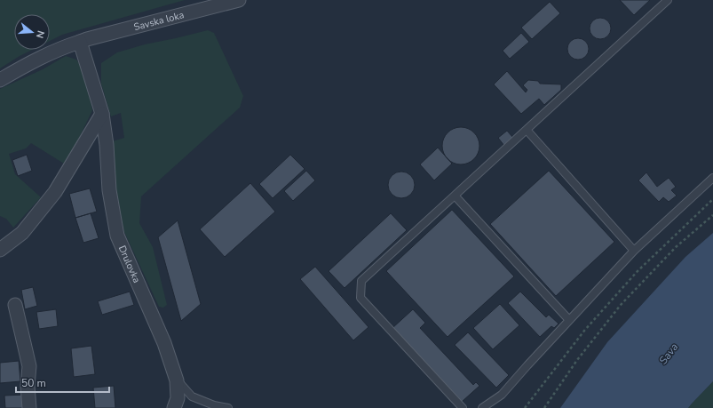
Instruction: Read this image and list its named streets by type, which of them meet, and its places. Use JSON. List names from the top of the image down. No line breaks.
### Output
{"streets":{"street":["Savska loka","Drulovka"]},"crossings":[["Savska loka","Drulovka"]],"water":["Sava"],"scale_bar":"50 m","north":"right"}
